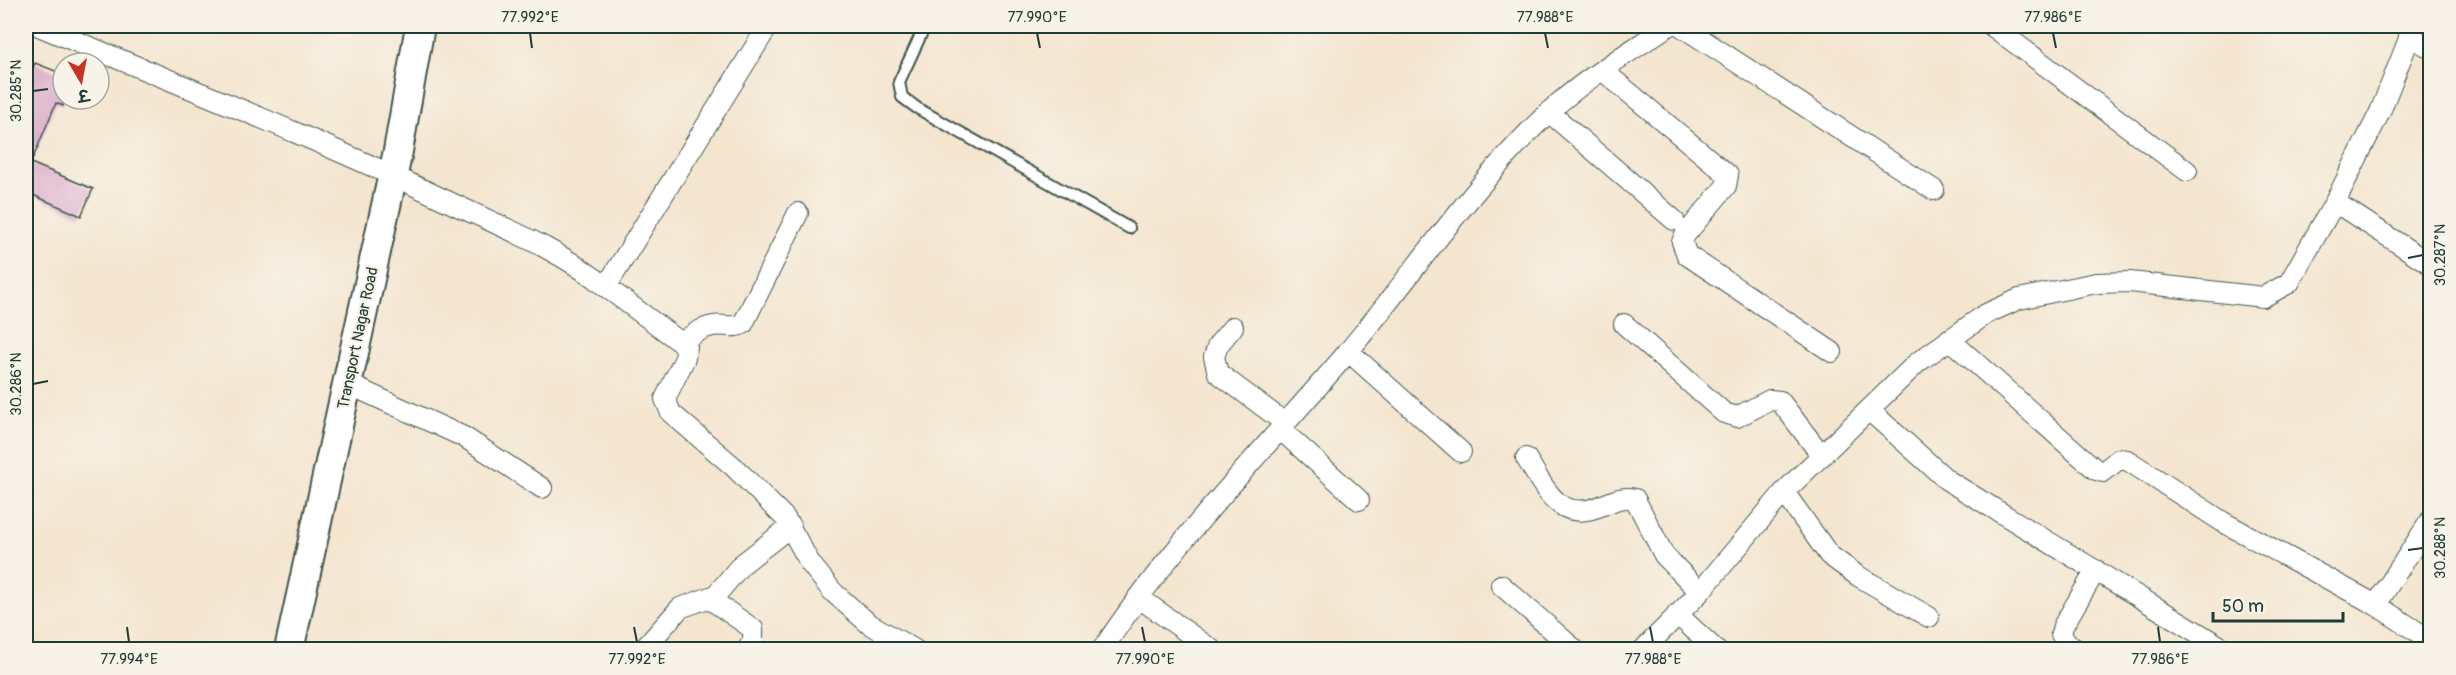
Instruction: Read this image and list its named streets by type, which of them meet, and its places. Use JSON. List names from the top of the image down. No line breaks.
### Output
{"streets":{"street":["Transport Nagar Road"]},"scale_bar":"50 m","north":"bottom","coordinates":["77.992°E","77.990°E","77.988°E","77.986°E","30.285°N","30.287°N","30.286°N","30.288°N","77.994°E"]}
